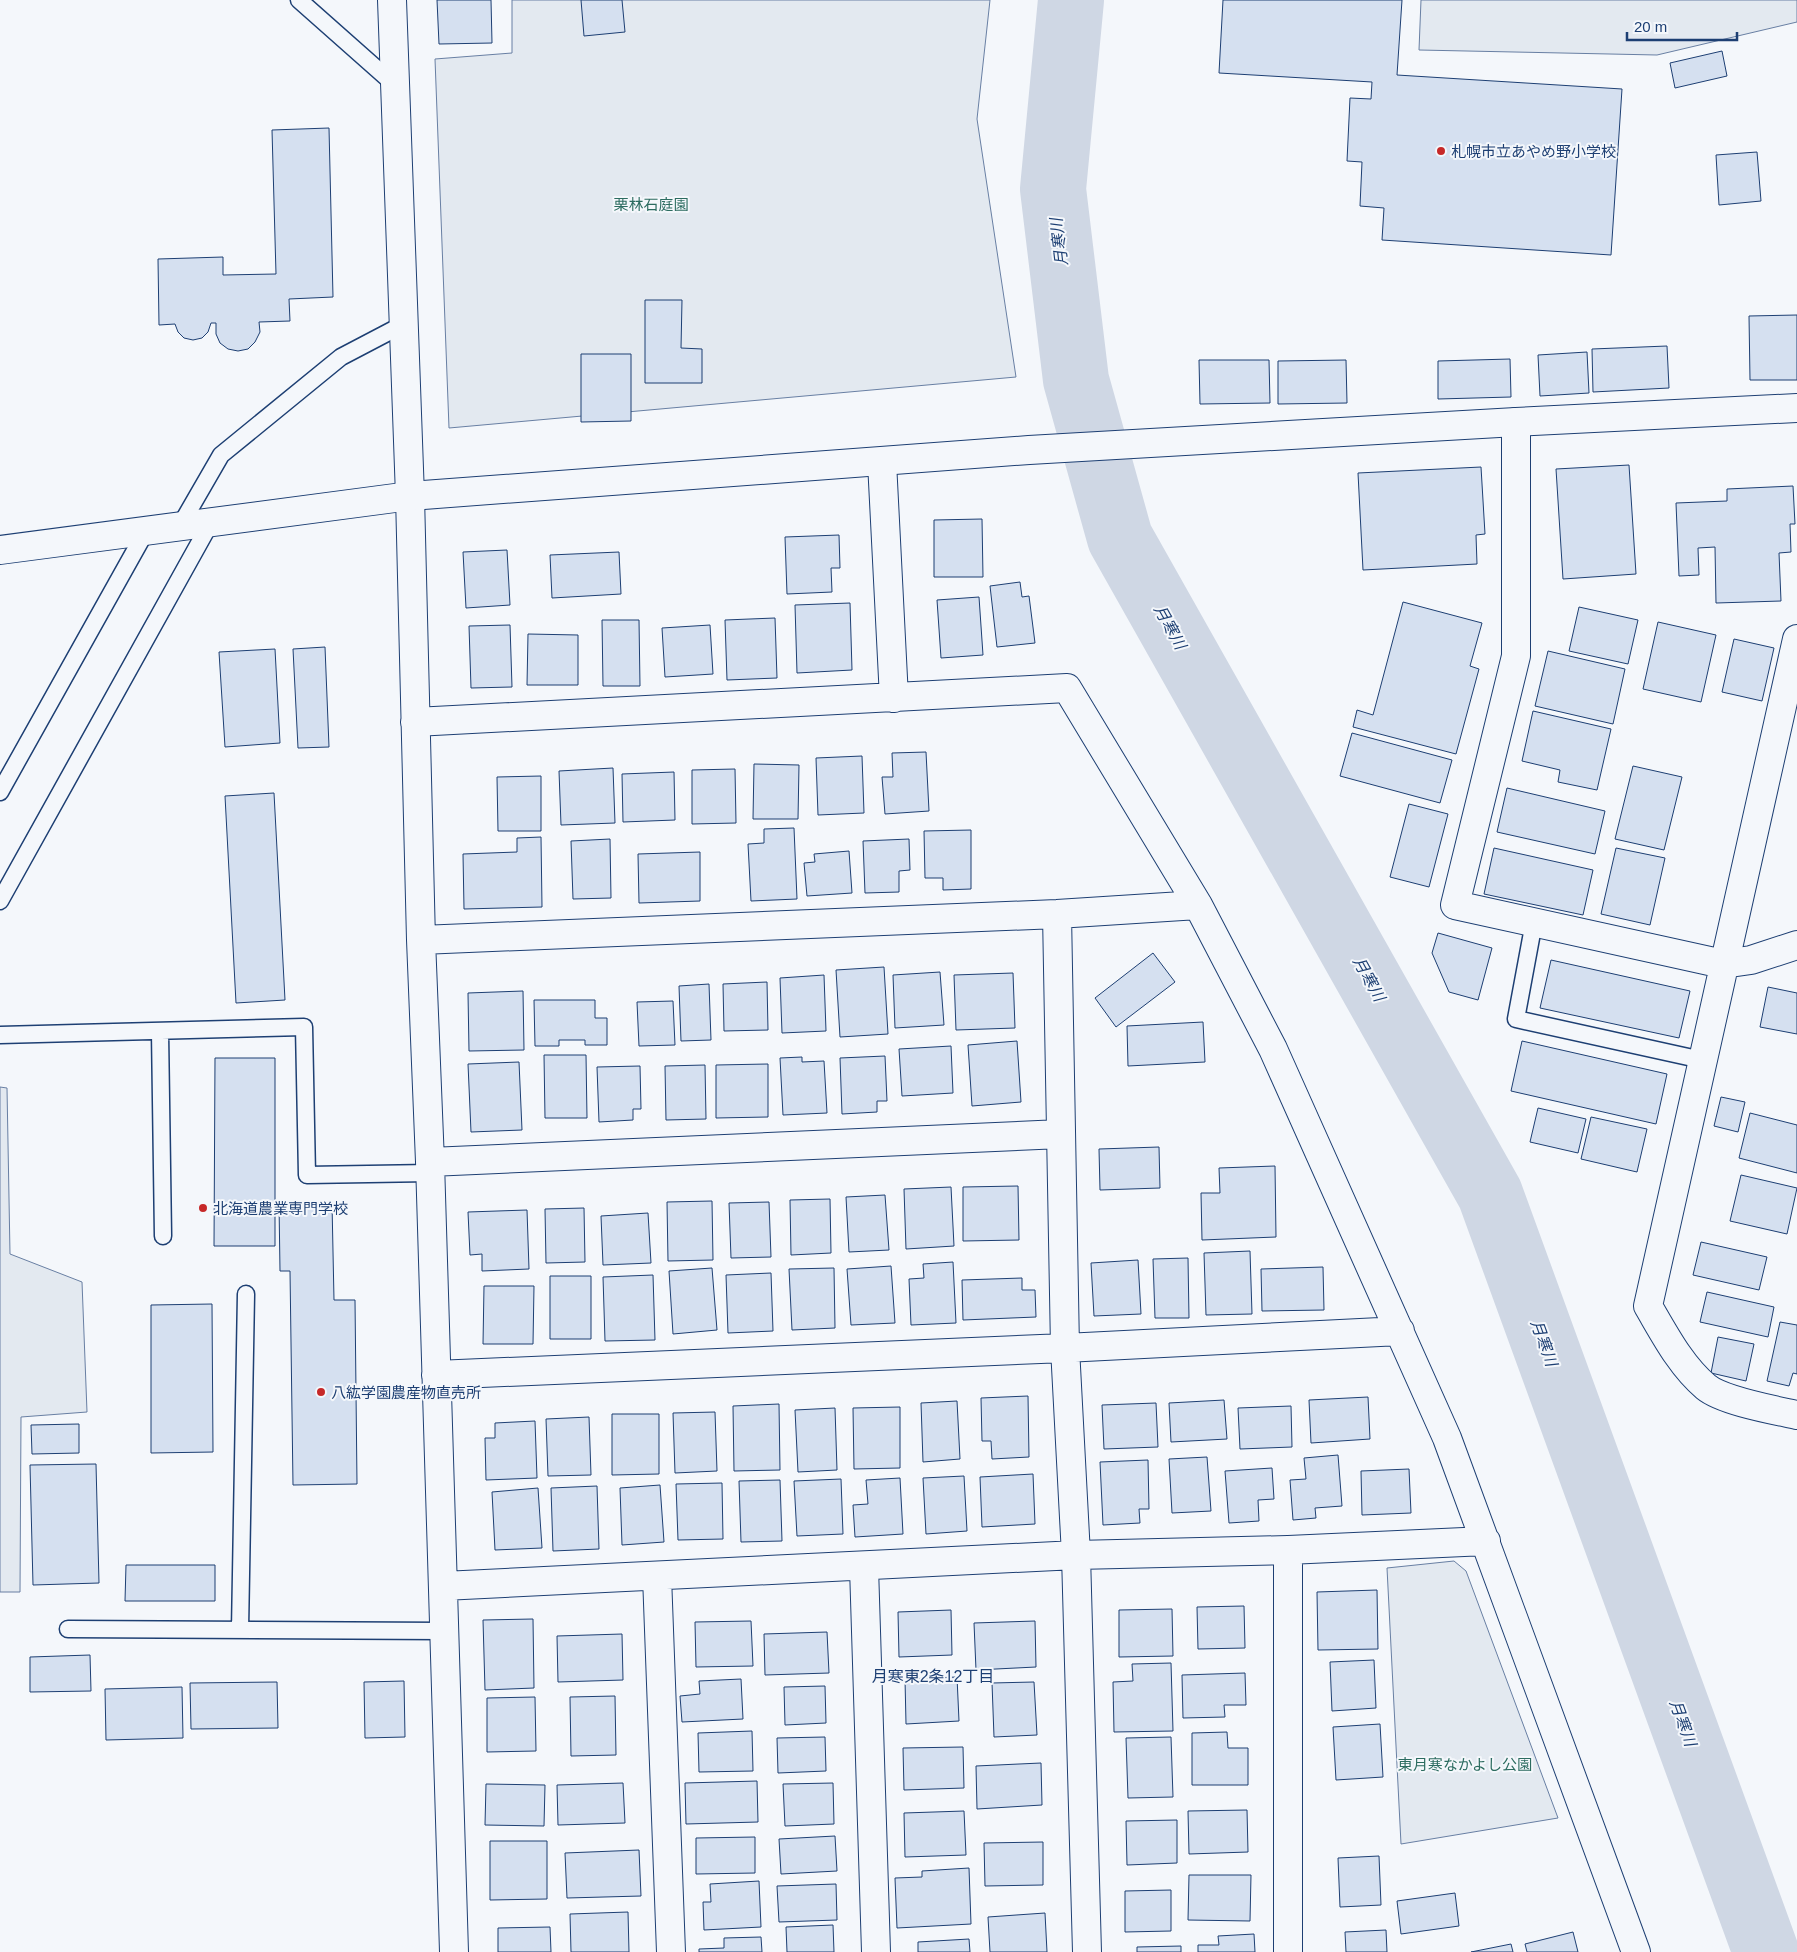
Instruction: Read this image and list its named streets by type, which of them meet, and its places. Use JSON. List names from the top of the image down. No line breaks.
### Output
{"districts":["月寒東2条12丁目"],"water":["月寒川"],"parks":["栗林石庭園","東月寒なかよし公園"],"places":["札幌市立あやめ野小学校","北海道農業専門学校","八紘学園農産物直売所"],"scale_bar":"20 m"}
